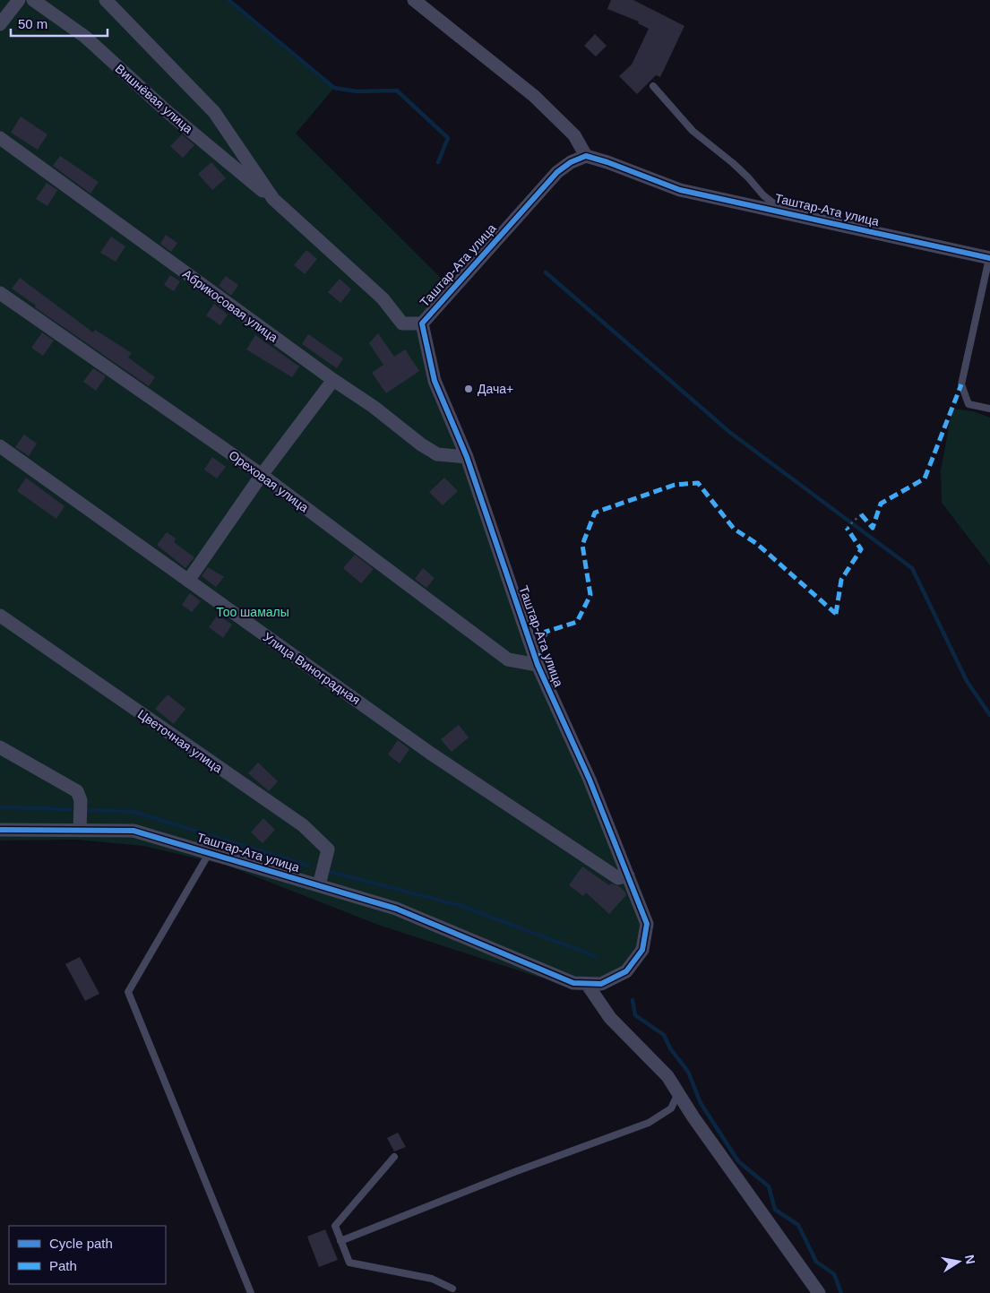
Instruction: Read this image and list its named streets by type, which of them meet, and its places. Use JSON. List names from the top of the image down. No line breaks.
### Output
{"streets":{"street":["Вишнёвая улица","Таштар-Ата улица","Абрикосовая улица","Ореховая улица","Улица Виноградная","Цветочная улица"]},"crossings":[["Таштар-Ата улица","Абрикосовая улица"],["Таштар-Ата улица","Ореховая улица"],["Таштар-Ата улица","Улица Виноградная"],["Таштар-Ата улица","Цветочная улица"]],"parks":["Тоо шамалы"],"places":["Дача+"],"legend":["Cycle path","Path"],"scale_bar":"50 m","north":"right"}
